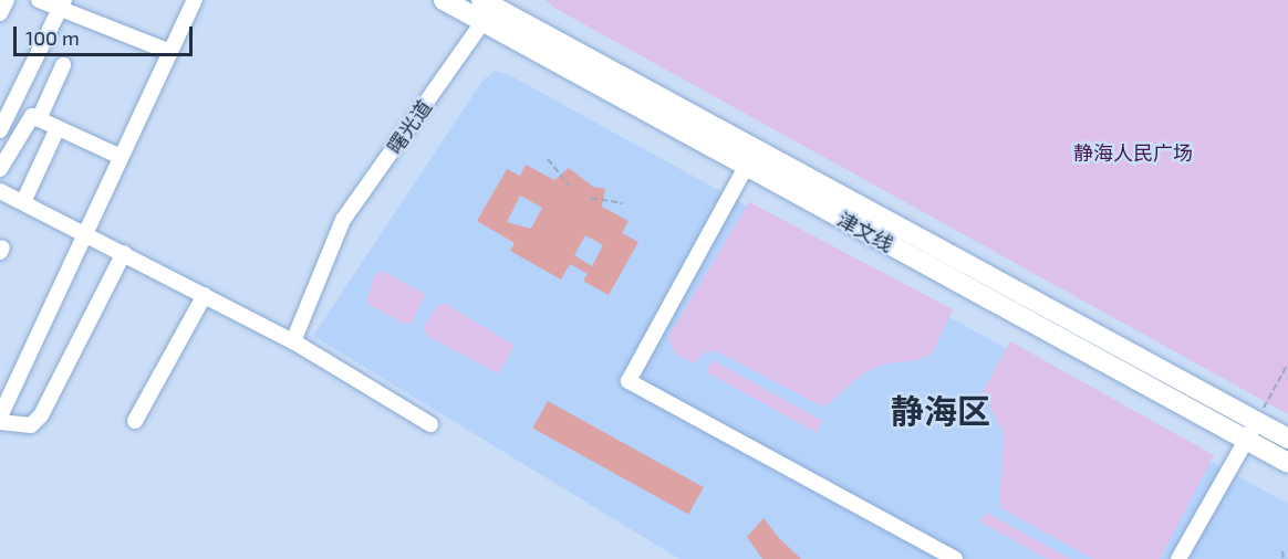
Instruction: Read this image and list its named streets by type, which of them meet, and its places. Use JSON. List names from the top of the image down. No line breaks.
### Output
{"streets":{"main road":["津文线"],"street":["曙光道"]},"crossings":[["曙光道","津文线"]],"districts":["静海区"],"parks":["静海人民广场"],"scale_bar":"100 m"}
